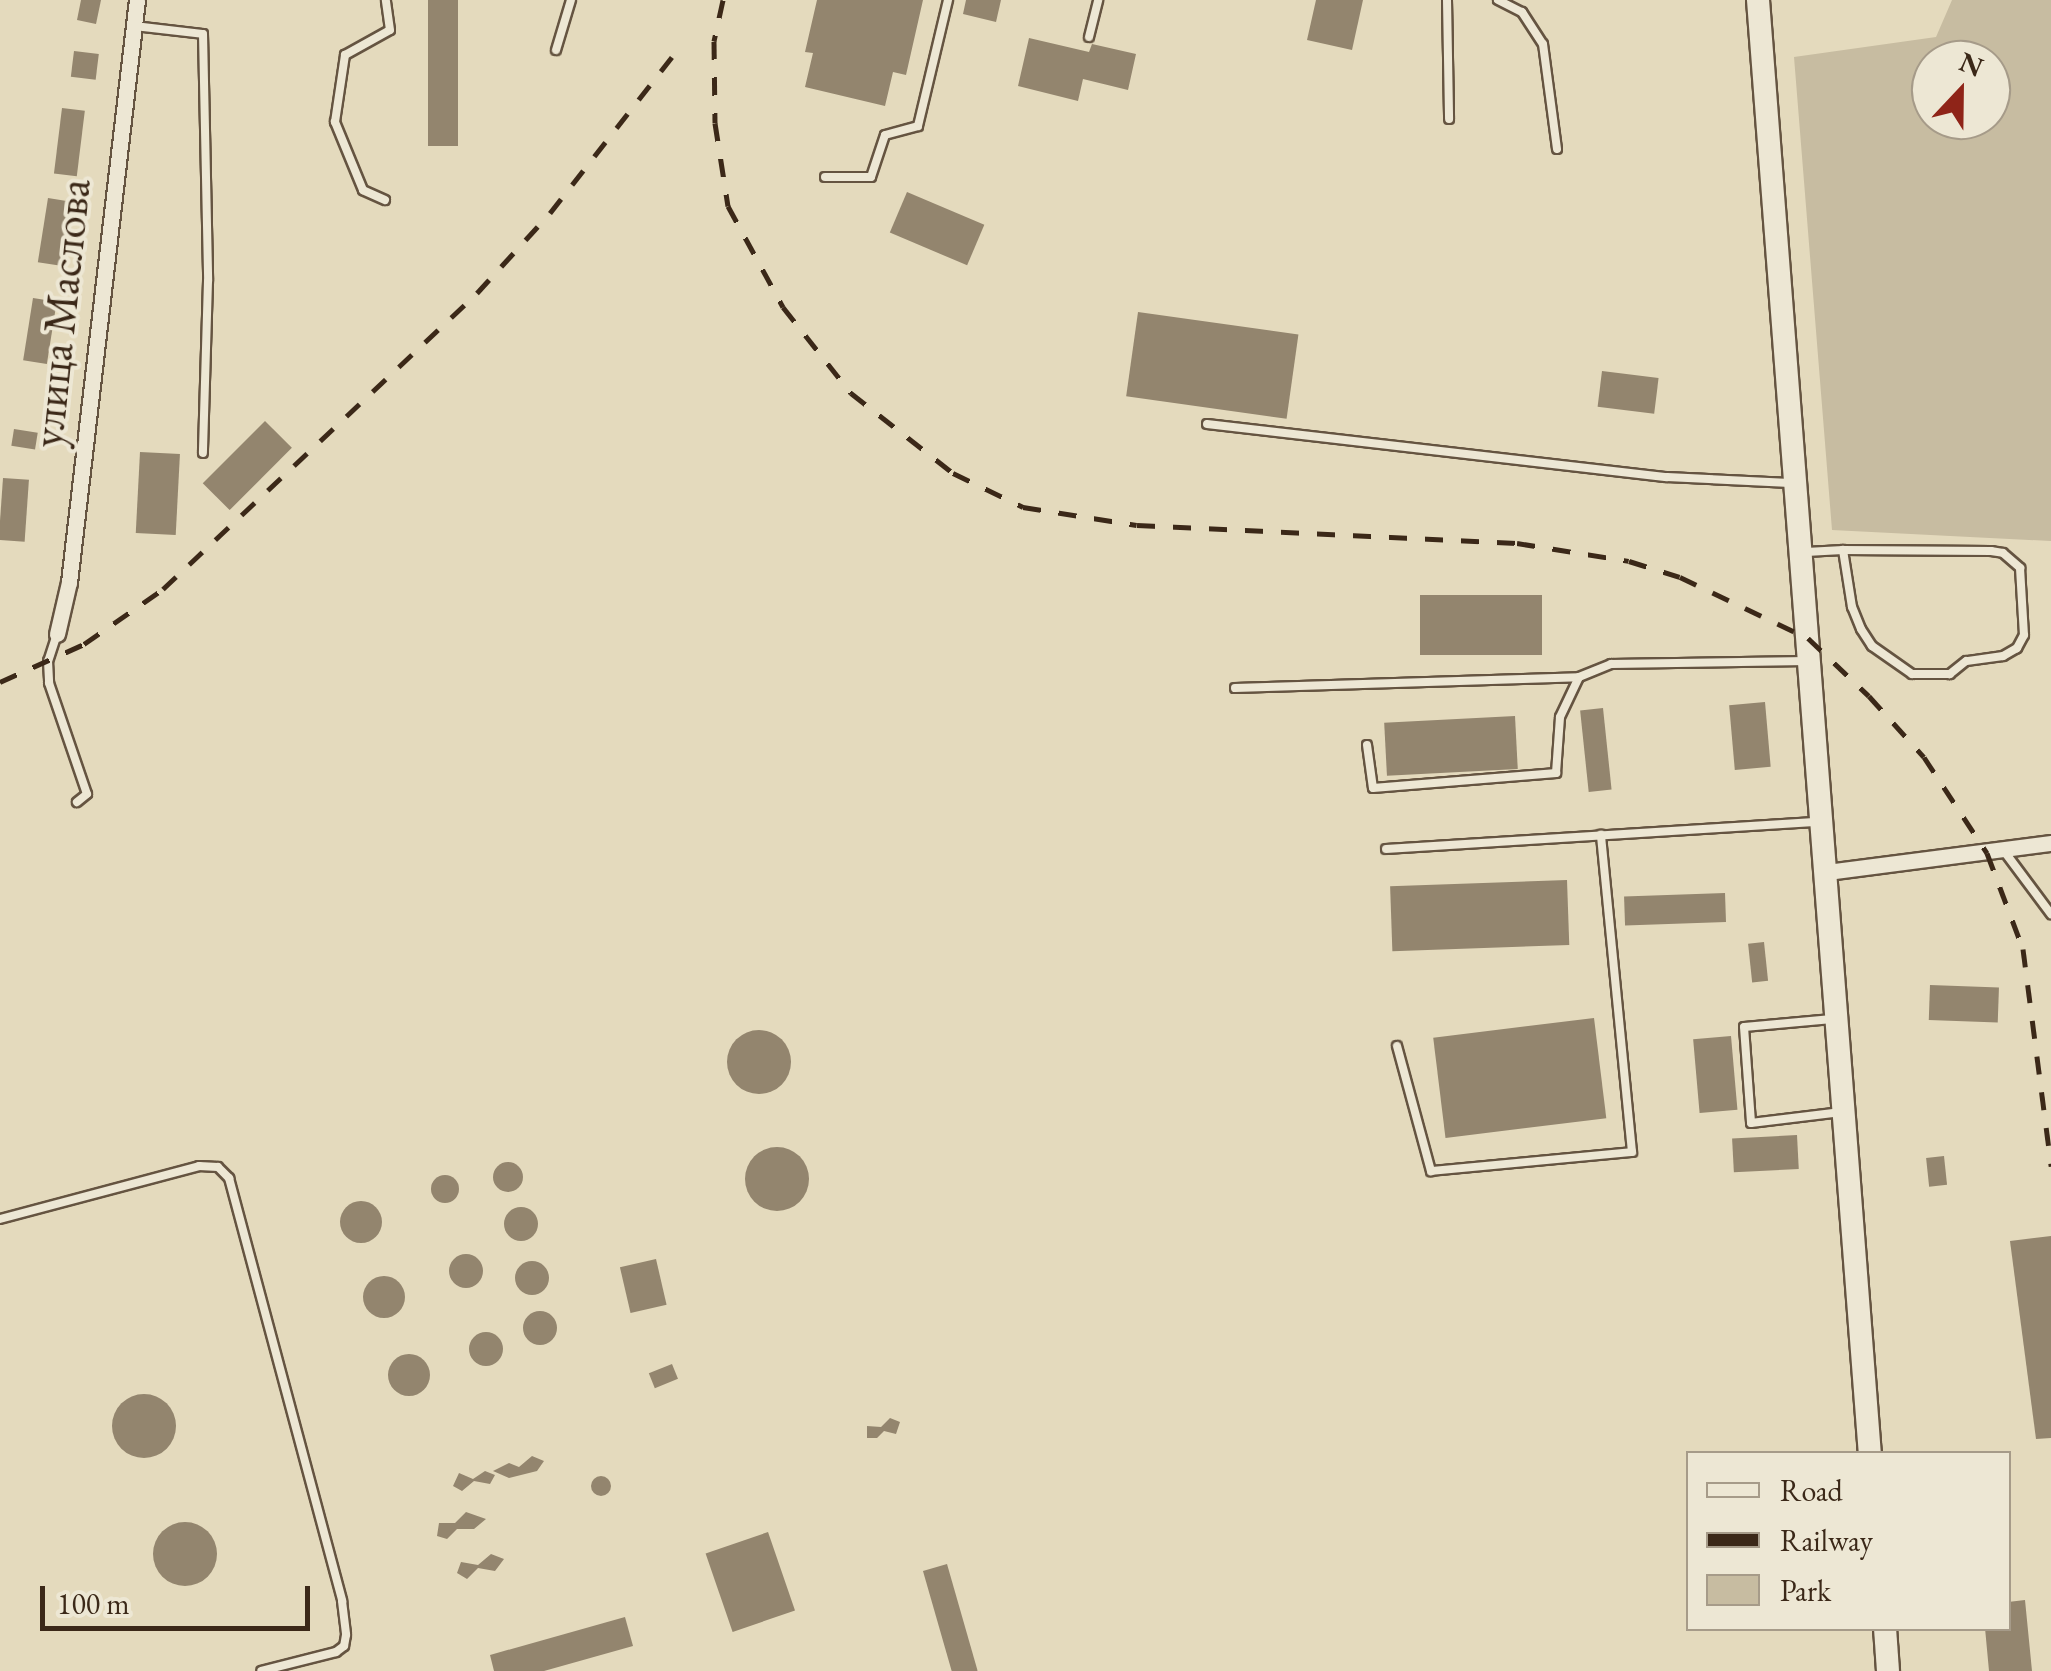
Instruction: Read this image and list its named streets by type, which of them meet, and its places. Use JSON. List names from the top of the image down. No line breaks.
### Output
{"streets":{"street":["улица Маслова"]},"legend":["Road","Railway","Park"],"scale_bar":"100 m","north":"top"}
